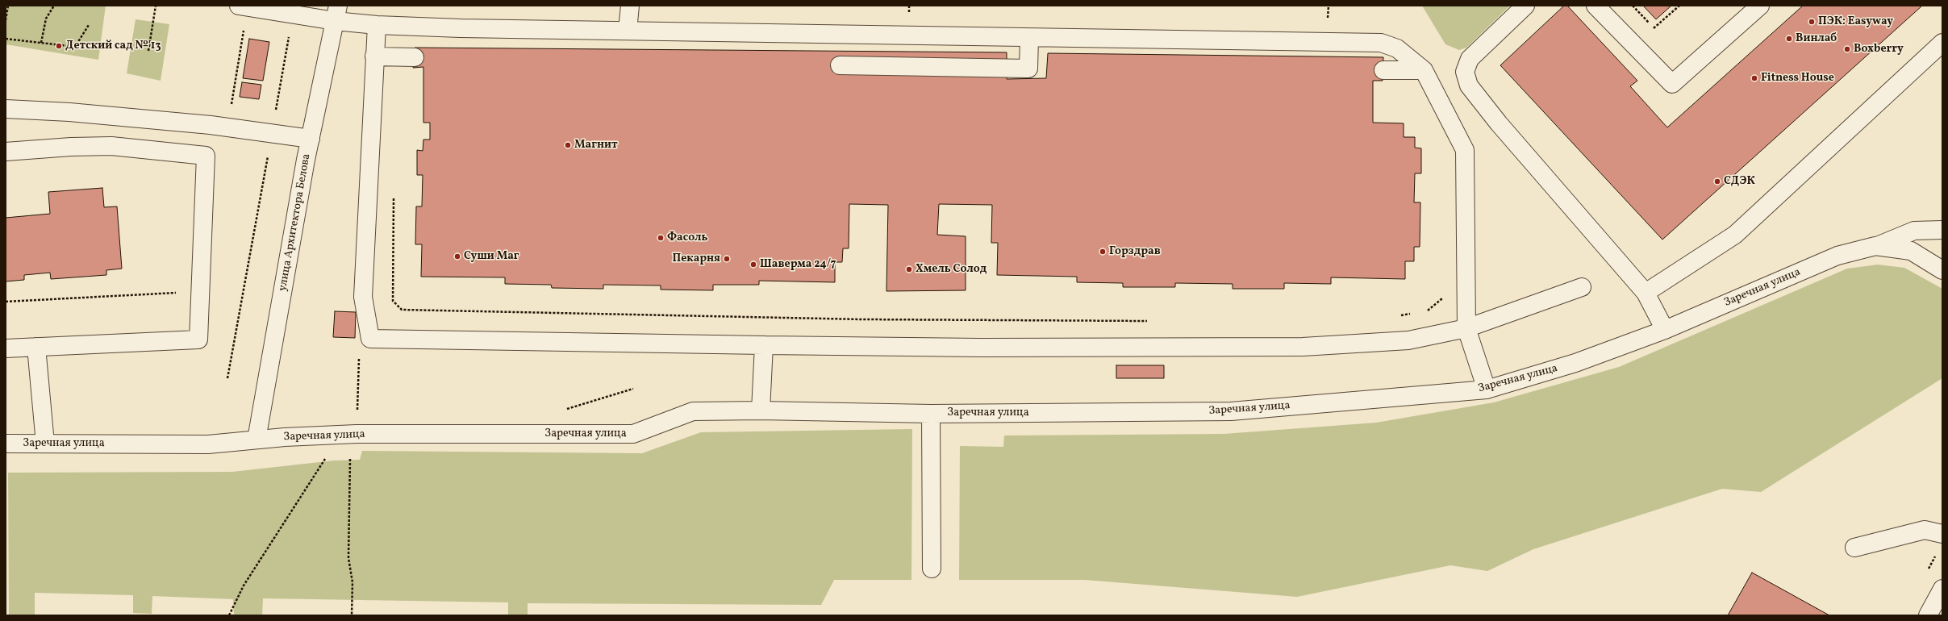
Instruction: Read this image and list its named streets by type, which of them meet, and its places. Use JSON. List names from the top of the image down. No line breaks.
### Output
{"streets":{"street":["улица Архитектора Белова","Заречная улица"]},"crossings":[["улица Архитектора Белова","Заречная улица"]],"places":["ПЭК: Easyway","Винлаб","Детский сад № 13","Boxberry","Fitness House","Магнит","СДЭК","Фасоль","Горздрав","Суши Маг","Пекарня","Шаверма 24/7","Хмель Солод"]}
